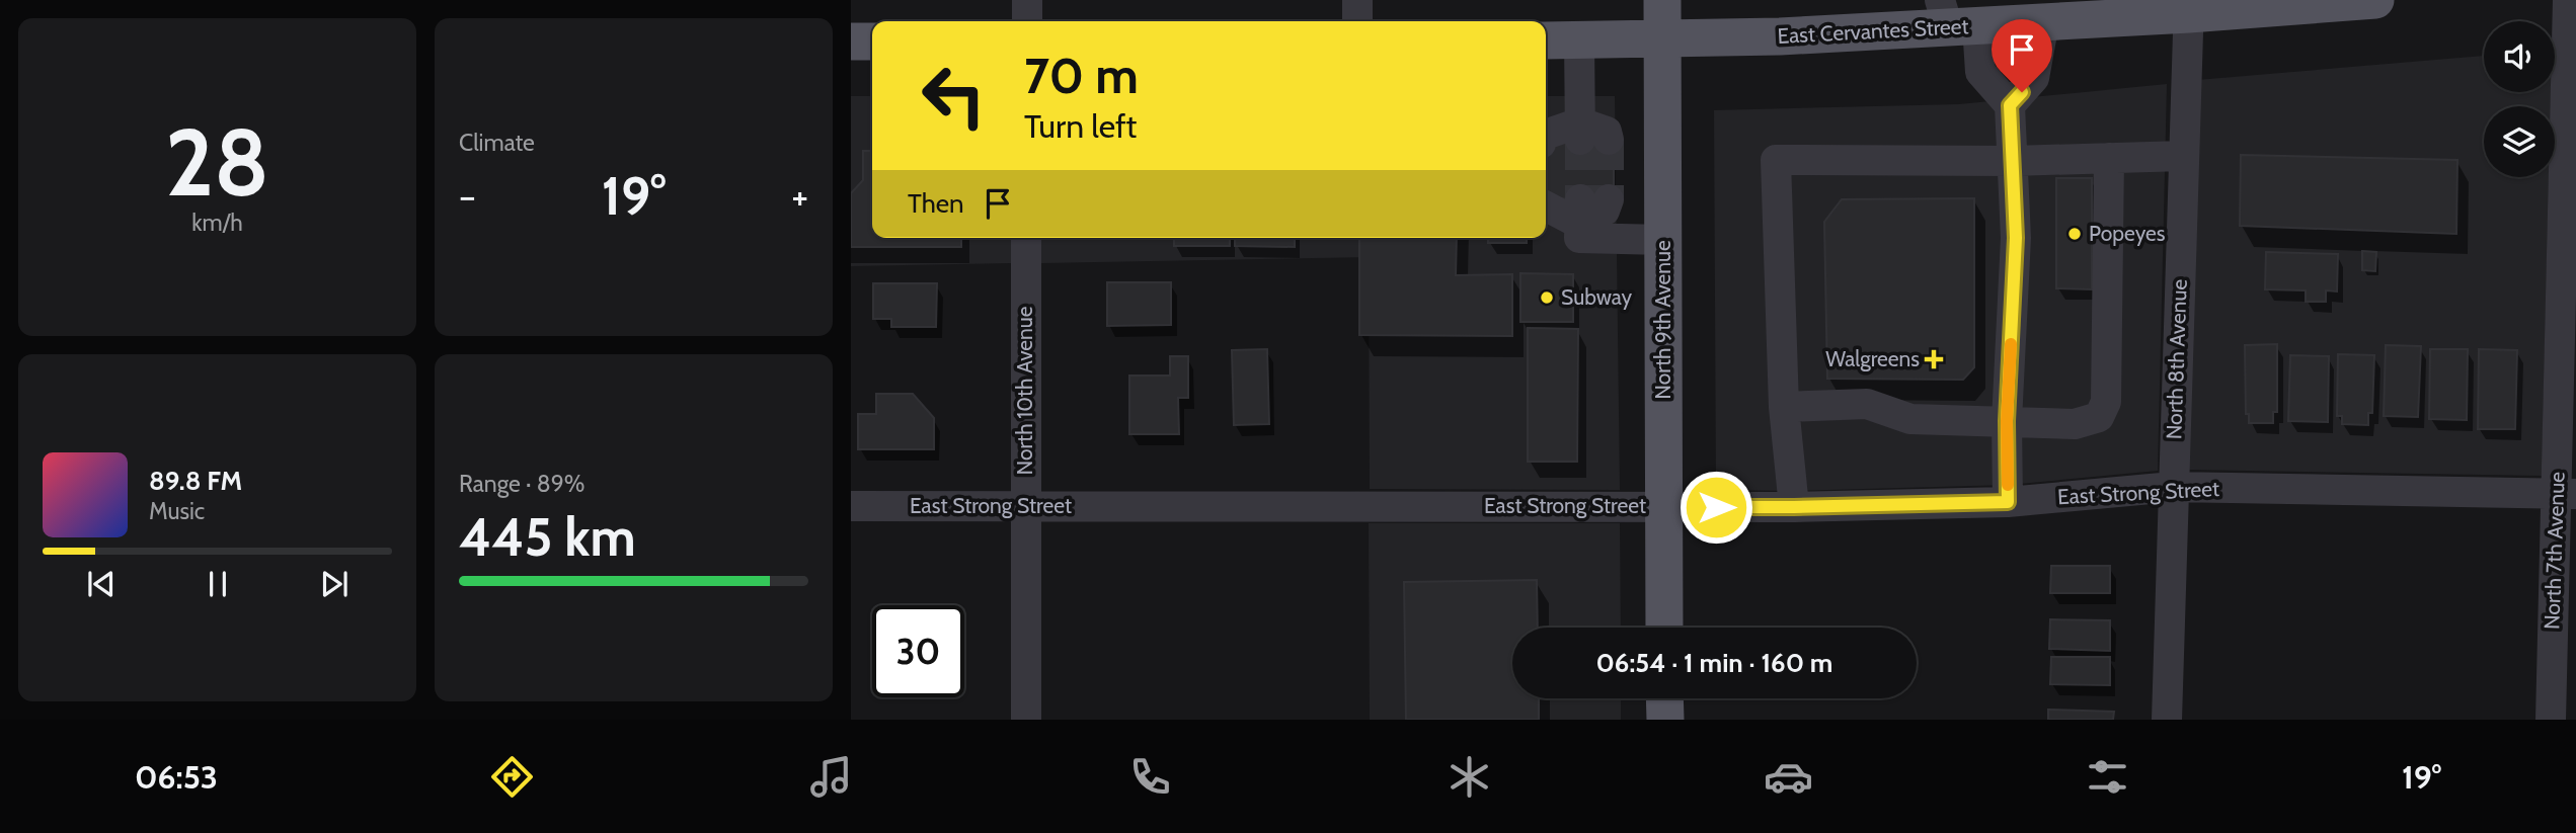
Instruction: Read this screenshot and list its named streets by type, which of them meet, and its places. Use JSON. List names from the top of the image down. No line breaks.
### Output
{"streets":{"main road":["East Cervantes Street","North 9th Avenue"],"street":["North 8th Avenue","North 10th Avenue","East Strong Street","North 7th Avenue"]},"crossings":[["East Cervantes Street","North 9th Avenue"],["East Cervantes Street","North 8th Avenue"],["North 9th Avenue","East Strong Street"],["North 8th Avenue","East Strong Street"],["North 10th Avenue","East Strong Street"],["East Strong Street","North 7th Avenue"]],"places":{"other":["Popeyes","Subway"],"health":["Walgreens"]},"page":{"tile":[["28","km/h"],"Climate",["Range · 89%","445 km"]],"turn":["70 m","Turn left"],"heat":["−","19°","+"],"then":"Then","song":["89.8 FM","Music"],"limit":"30","trip":"06:54 · 1 min · 160 m","tabs":["06:53","19°"]}}
